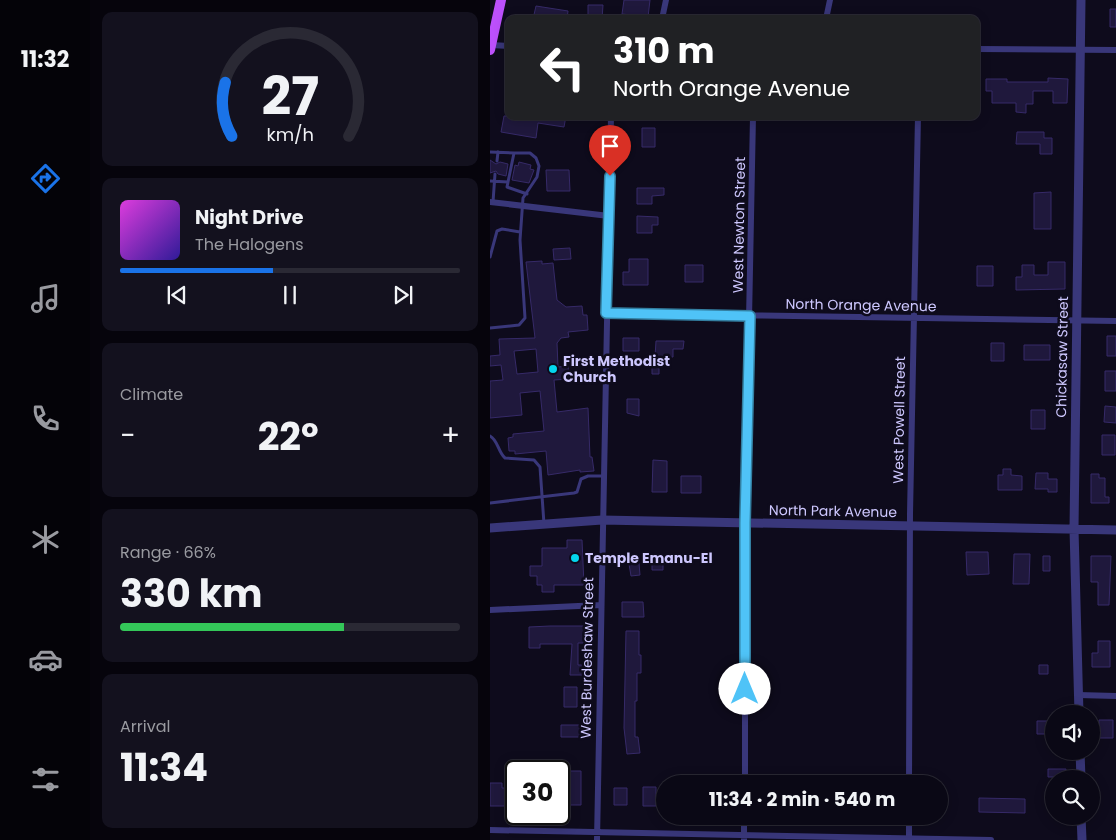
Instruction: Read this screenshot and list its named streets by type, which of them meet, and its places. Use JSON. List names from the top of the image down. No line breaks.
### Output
{"streets":{"street":["West Newton Street","North Orange Avenue","Chickasaw Street","West Powell Street","North Park Avenue","West Burdeshaw Street"]},"crossings":[["West Newton Street","North Orange Avenue"],["West Newton Street","North Park Avenue"],["North Orange Avenue","Chickasaw Street"],["North Orange Avenue","West Powell Street"],["North Orange Avenue","West Burdeshaw Street"],["Chickasaw Street","North Park Avenue"],["West Powell Street","North Park Avenue"],["North Park Avenue","West Burdeshaw Street"]],"places":["First Methodist Church","Temple Emanu-El"],"page":{"tabs":"11:32","turn":["310 m","North Orange Avenue"],"song":["Night Drive","The Halogens"],"tile":["Climate",["Range · 66%","330 km"],["Arrival","11:34"]],"heat":["−","22°","+"],"limit":"30","trip":"11:34 · 2 min · 540 m","gauge":["27","km/h"]}}
